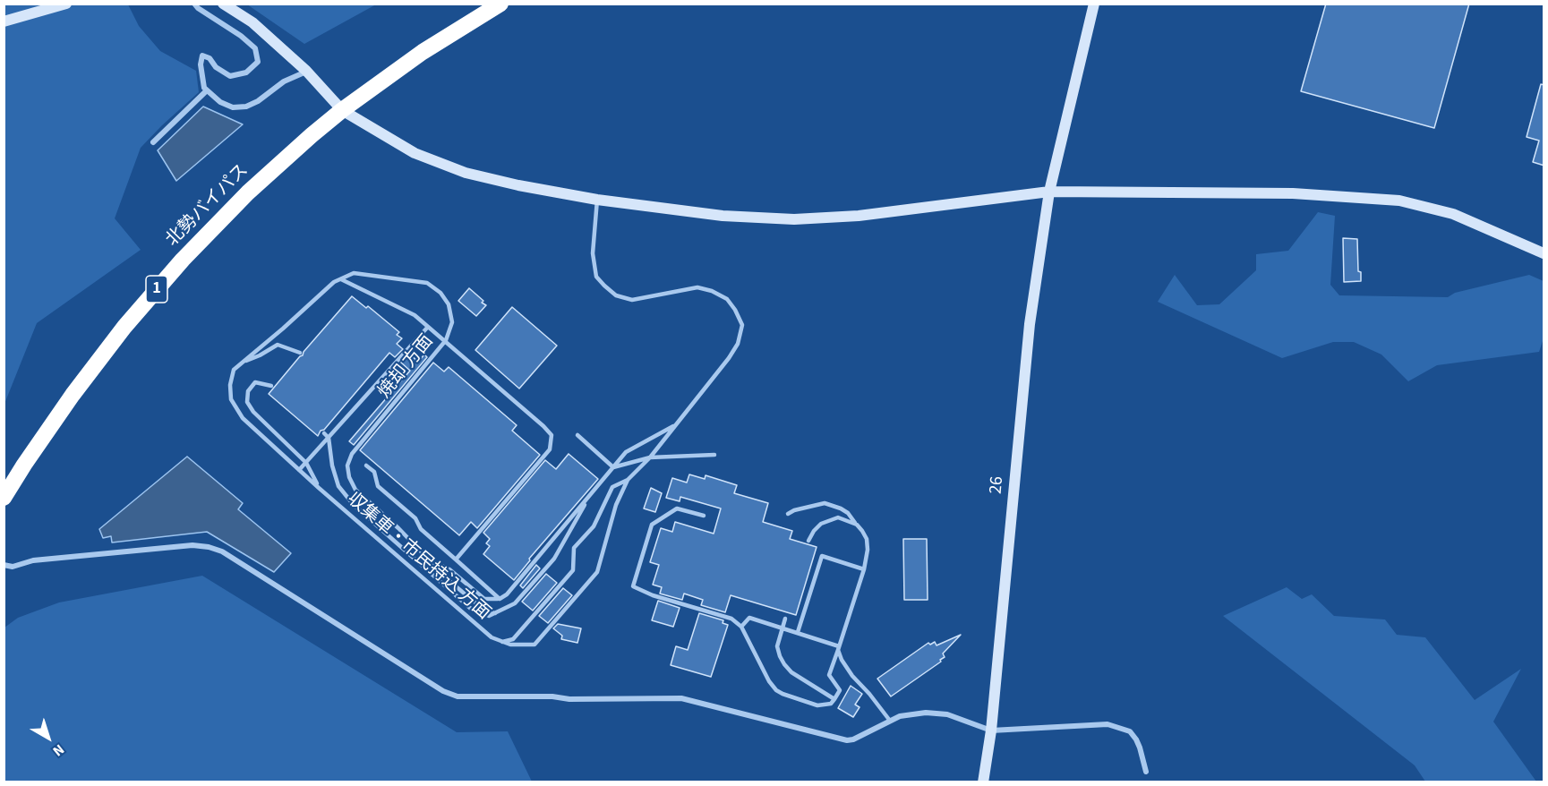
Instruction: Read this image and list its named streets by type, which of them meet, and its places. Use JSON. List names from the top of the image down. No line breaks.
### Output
{"streets":{"highway":["北勢バイパス","1"],"street":["26"],"lane":["焼却 方面","収集車・市民持込 方面"]},"crossings":[["焼却 方面","収集車・市民持込 方面"]],"north":"bottom right"}
